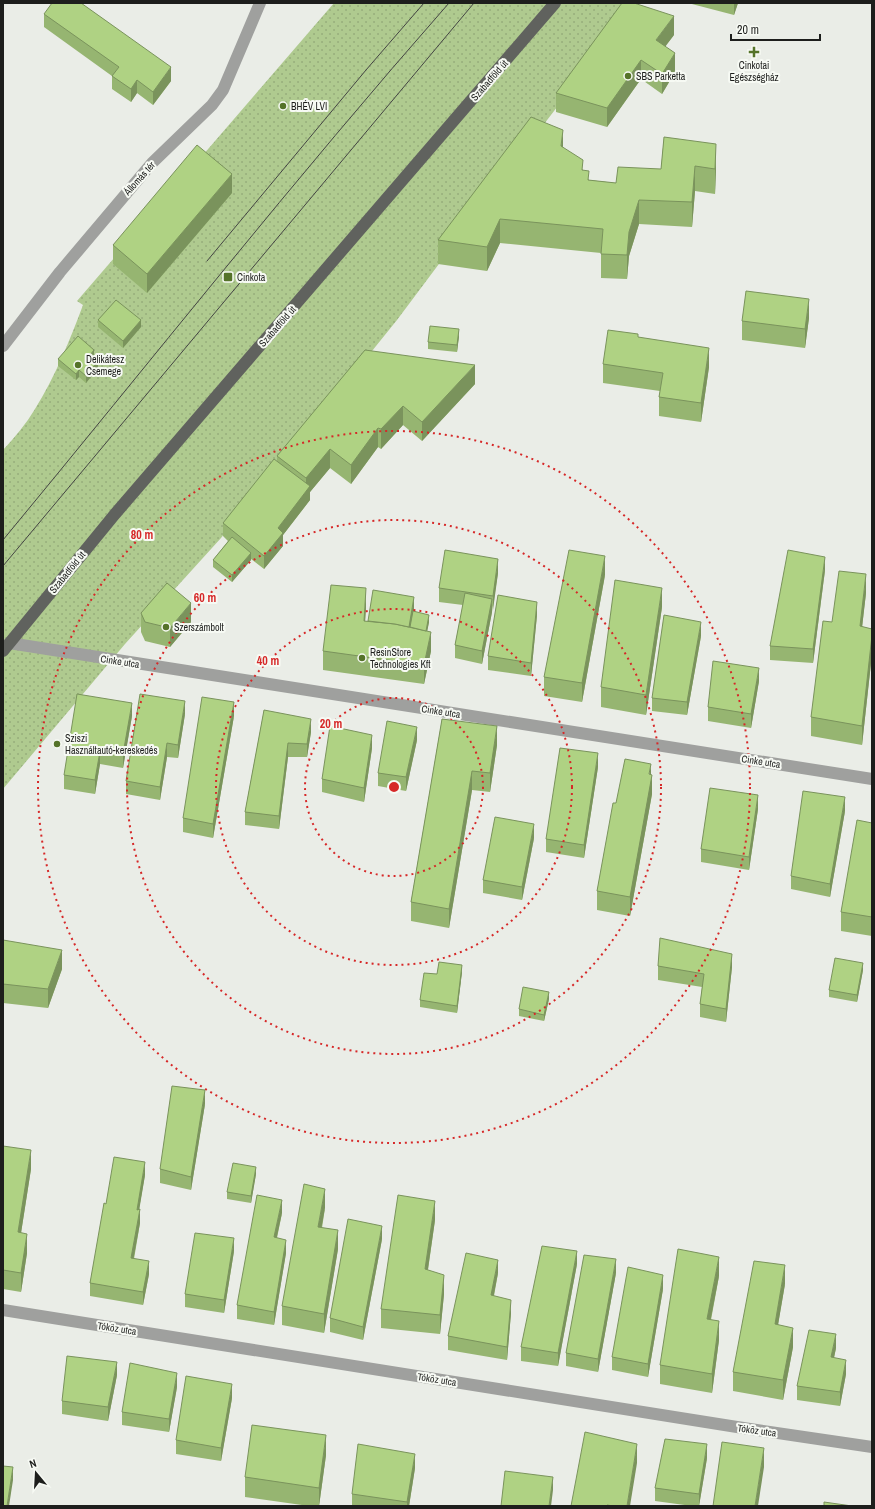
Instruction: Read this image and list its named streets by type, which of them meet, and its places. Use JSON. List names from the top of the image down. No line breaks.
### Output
{"streets":{"main road":["Szabadföld út"],"street":["Állomás tér","Cinke utca","Tóköz utca"]},"crossings":[["Szabadföld út","Cinke utca"]],"places":{"health":["Cinkotai Egészségház"],"other":["SBS Parketta","BHÉV LVI","Delikátesz Csemege","Szerszámbolt","ResinStore Technologies Kft","Sziszi Használtautó-kereskedés"],"transit":["Cinkota"]},"scale_bar":"20 m","north":"top","rings":["80 m","60 m","40 m","20 m"]}
